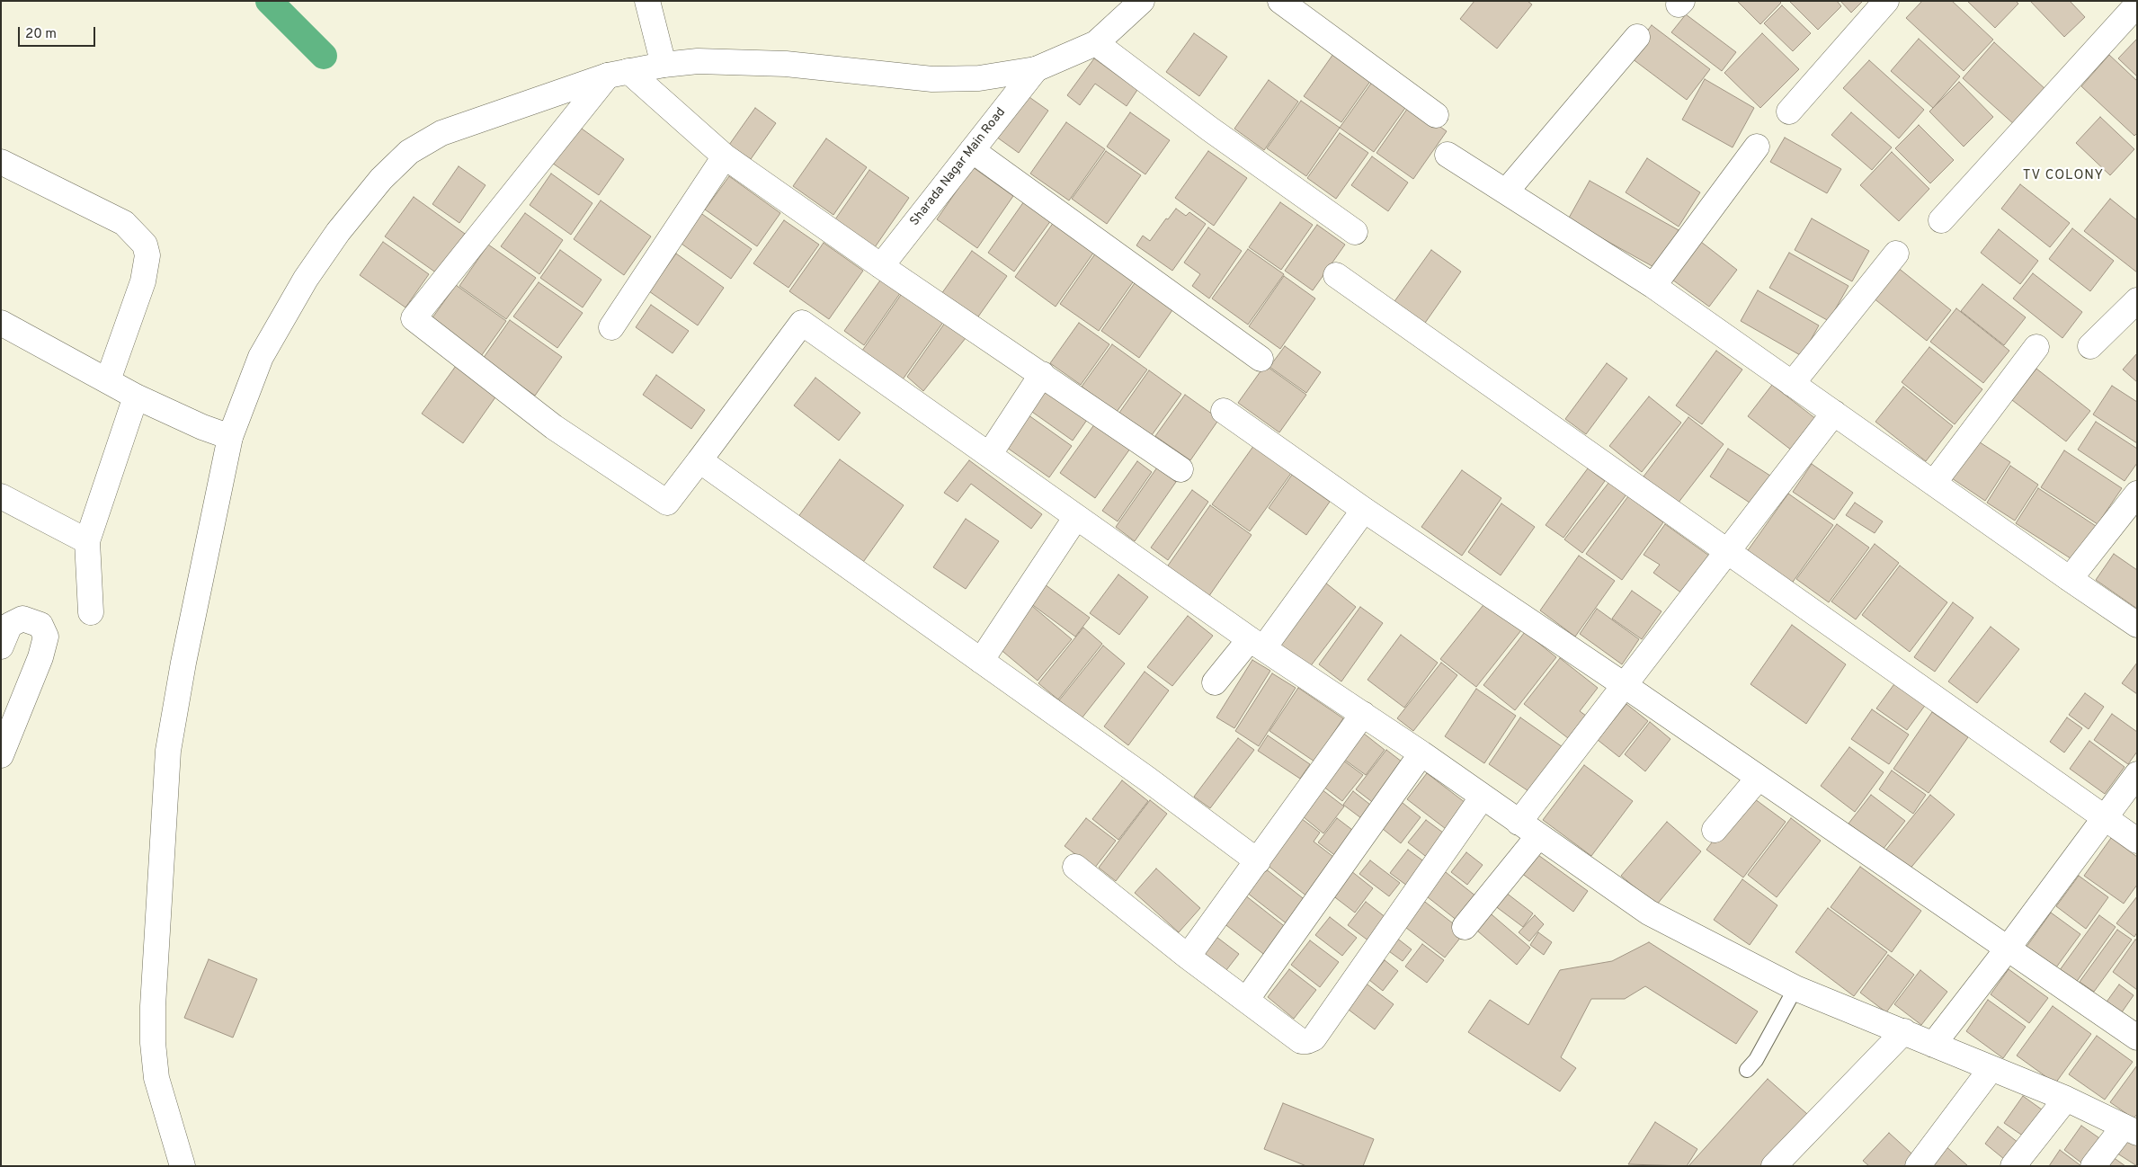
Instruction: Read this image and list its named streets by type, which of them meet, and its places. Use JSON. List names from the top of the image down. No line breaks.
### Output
{"streets":{"street":["Sharada Nagar Main Road"]},"districts":["TV COLONY"],"scale_bar":"20 m"}
